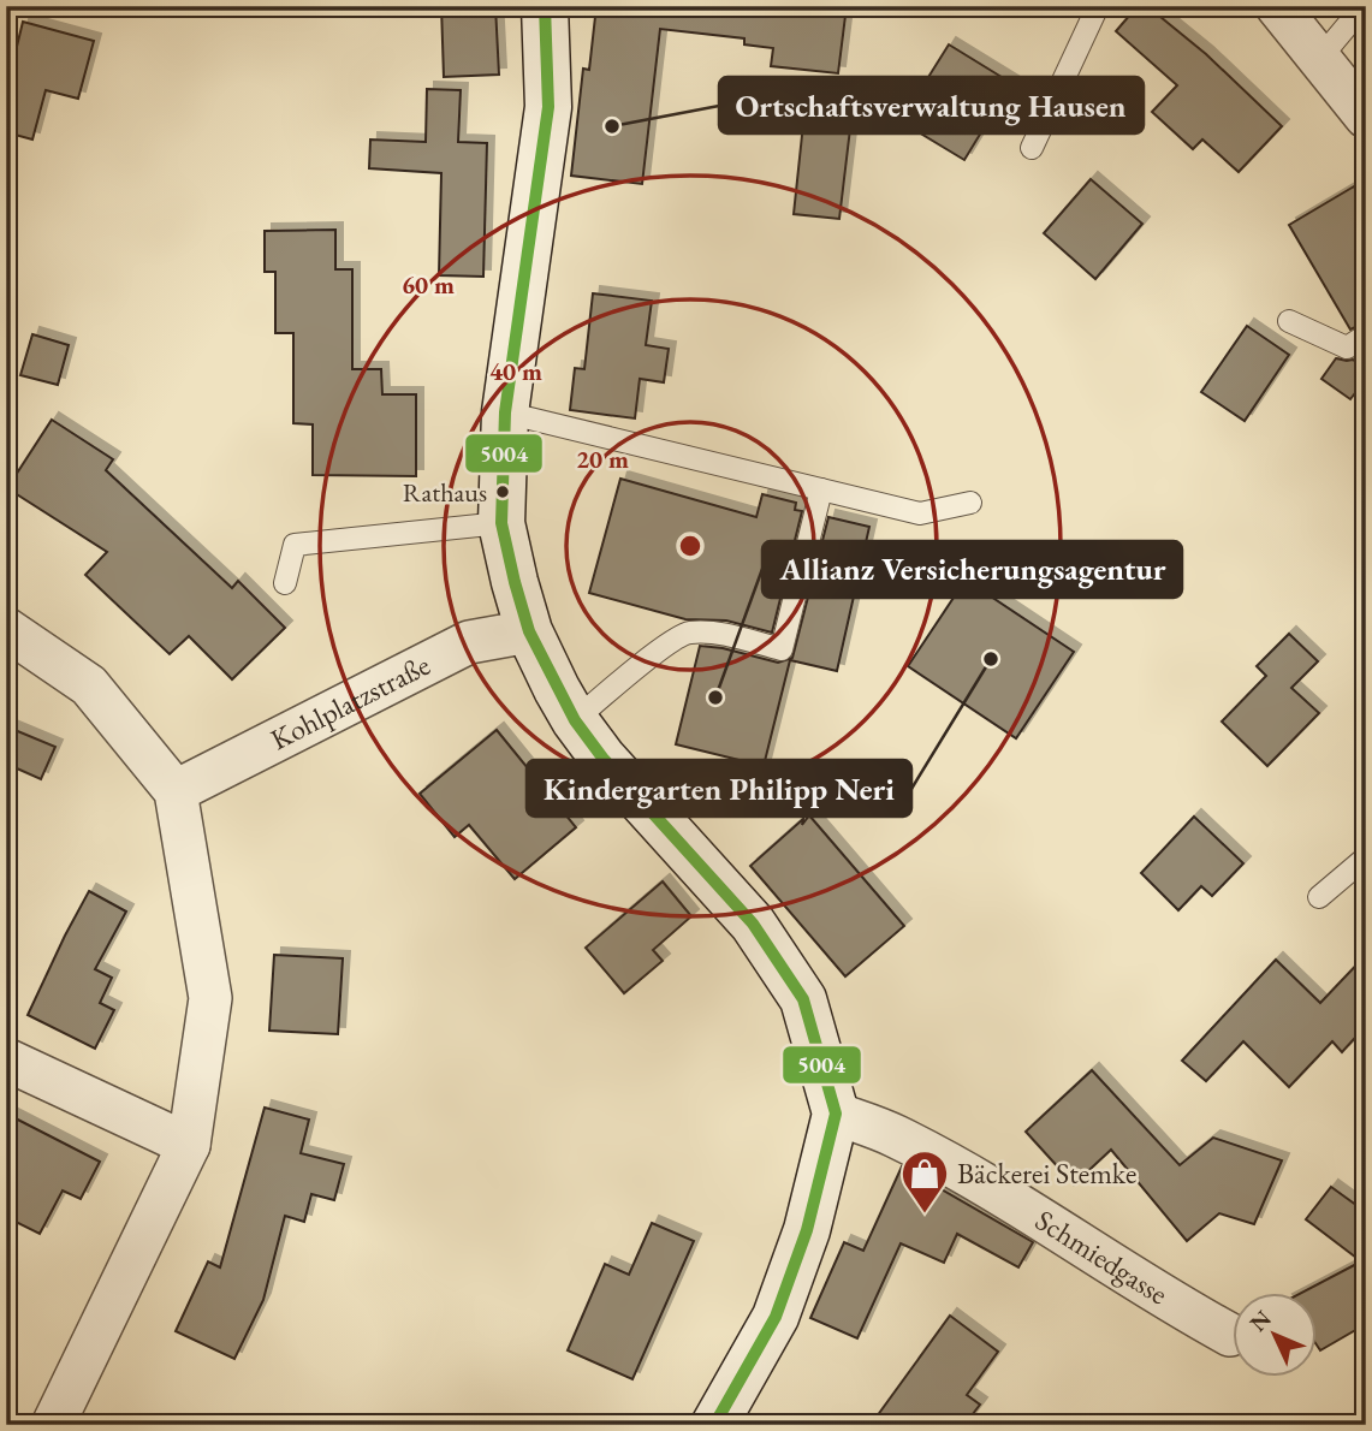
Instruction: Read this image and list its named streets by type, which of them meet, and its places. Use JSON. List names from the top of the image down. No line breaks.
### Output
{"streets":{"street":["Kohlplatzstraße","Schmiedgasse"]},"places":{"other":["Ortschaftsverwaltung Hausen","Rathaus","Kindergarten Philipp Neri","Allianz Versicherungsagentur"],"shop":["Bäckerei Stemke"]},"lines":["transit line 5004"],"north":"top left","rings":["60 m","40 m","20 m"]}
